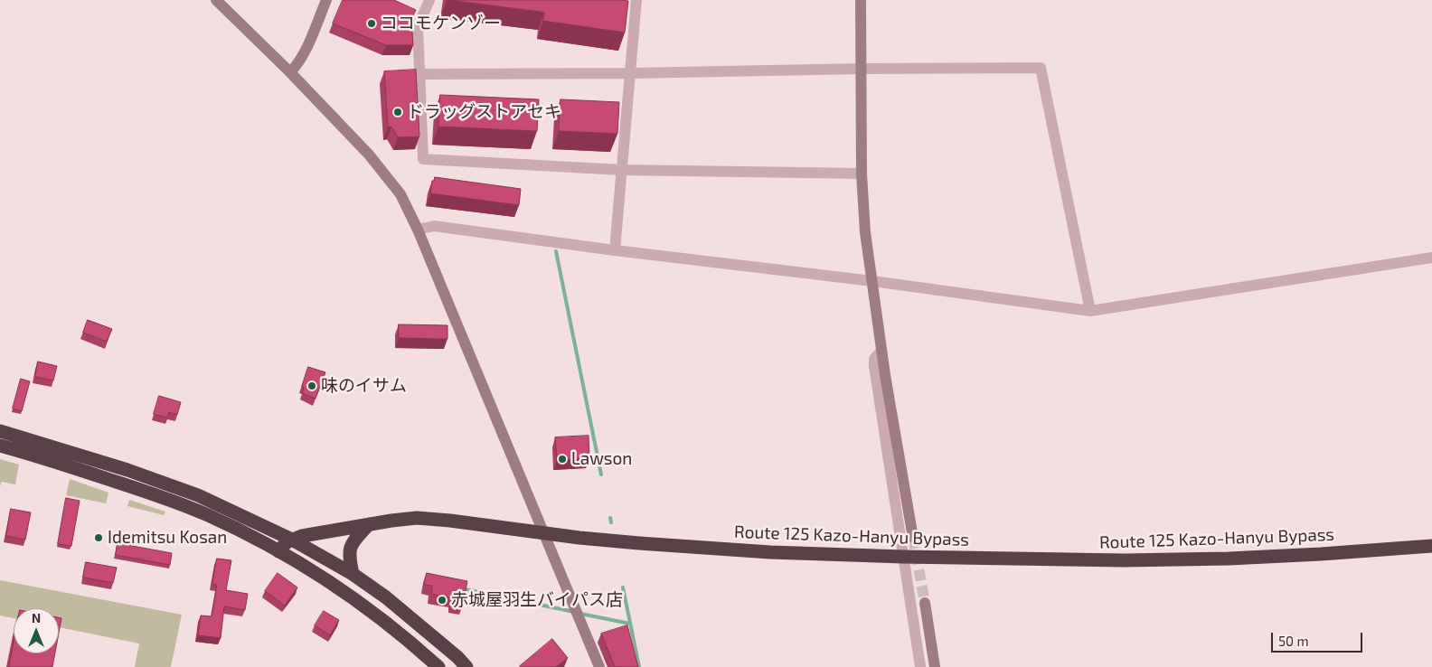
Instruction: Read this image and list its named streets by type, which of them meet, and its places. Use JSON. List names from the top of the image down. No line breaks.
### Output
{"streets":{"highway":["Route 125 Kazo-Hanyu Bypass"]},"places":["ココモケンゾー","ドラッグストアセキ","味のイサム","Lawson","Idemitsu Kosan","赤城屋羽生バイパス店"],"scale_bar":"50 m","north":"top"}
